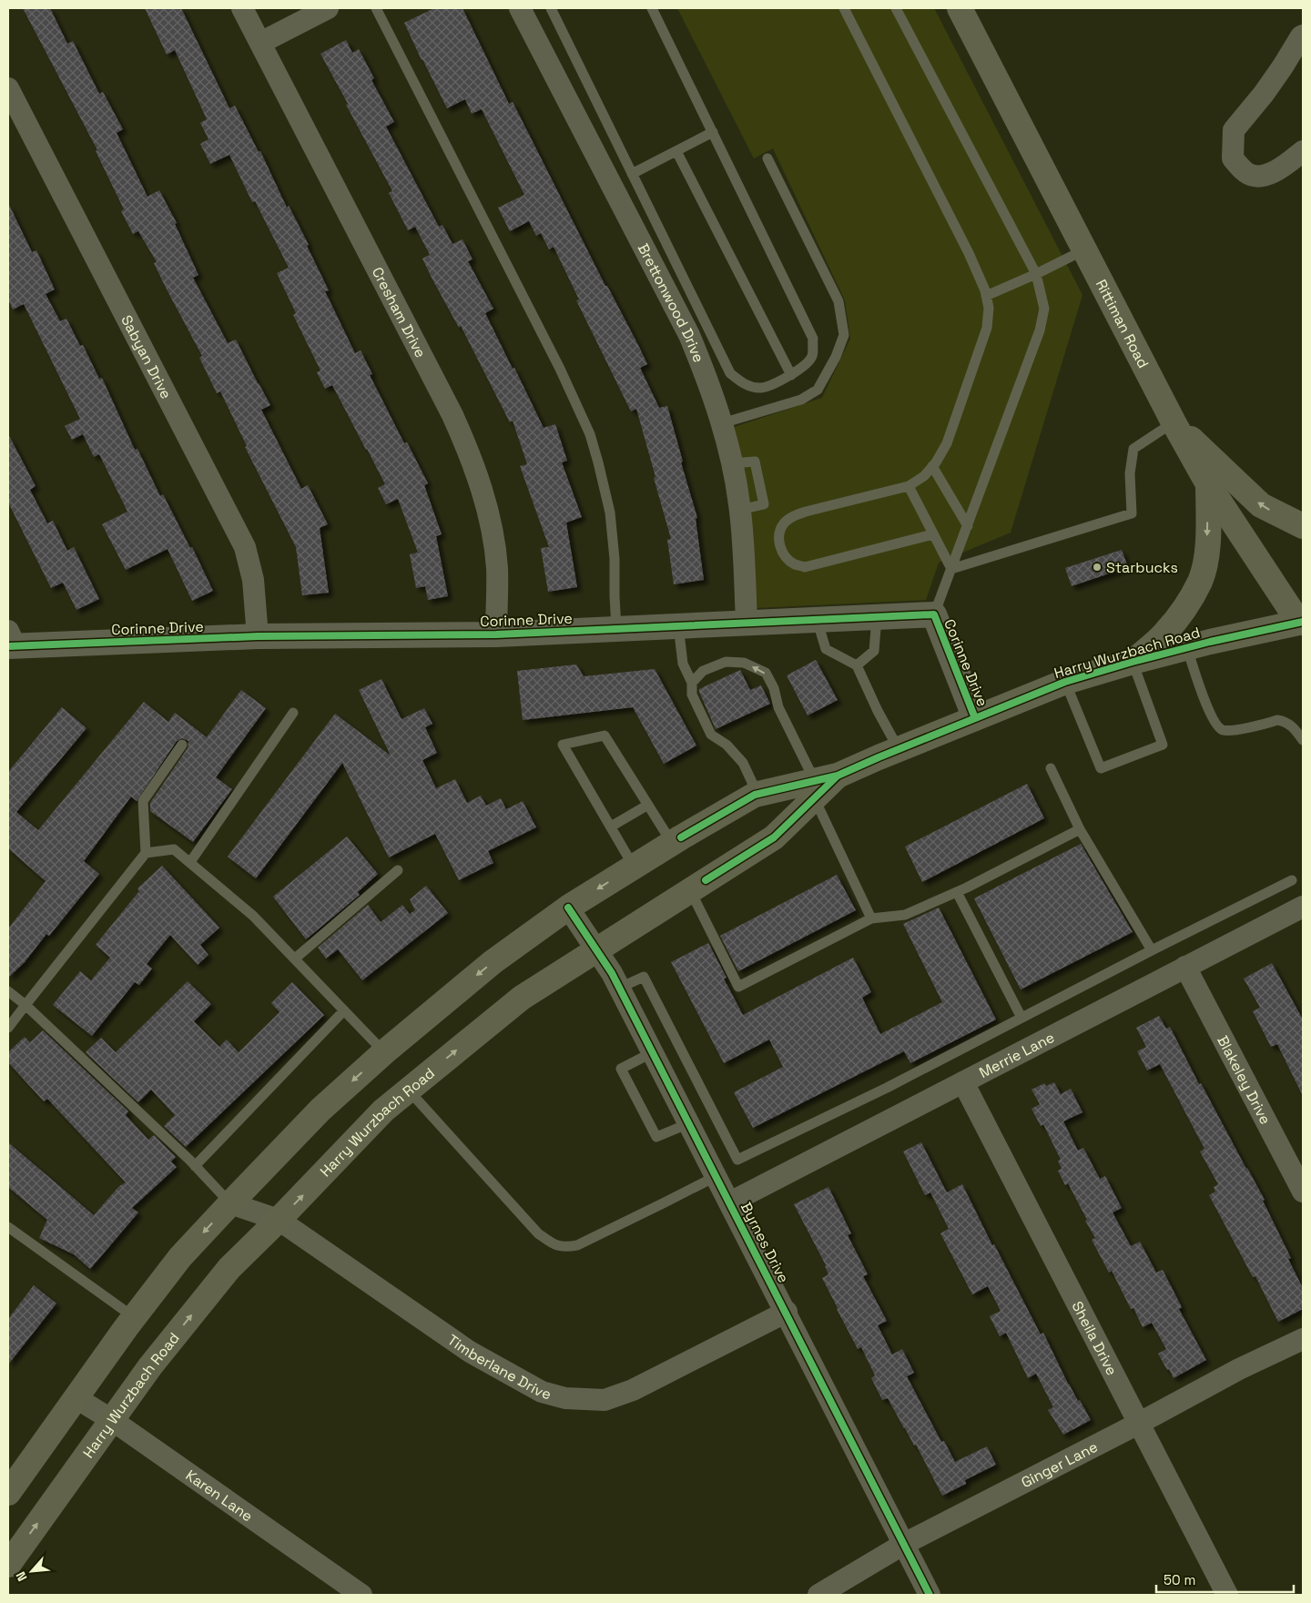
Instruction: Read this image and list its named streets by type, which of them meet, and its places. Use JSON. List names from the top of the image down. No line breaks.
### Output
{"streets":{"main road":["Rittiman Road","Harry Wurzbach Road"],"street":["Brettonwood Drive","Cresham Drive","Sabyan Drive","Corinne Drive","Merrie Lane","Blakeley Drive","Byrnes Drive","Sheila Drive","Timberlane Drive","Ginger Lane","Karen Lane"]},"crossings":[["Brettonwood Drive","Corinne Drive"],["Cresham Drive","Corinne Drive"],["Rittiman Road","Harry Wurzbach Road"],["Sabyan Drive","Corinne Drive"],["Corinne Drive","Harry Wurzbach Road"],["Harry Wurzbach Road","Byrnes Drive"],["Harry Wurzbach Road","Timberlane Drive"],["Harry Wurzbach Road","Karen Lane"],["Merrie Lane","Blakeley Drive"],["Merrie Lane","Byrnes Drive"],["Merrie Lane","Sheila Drive"],["Byrnes Drive","Timberlane Drive"],["Byrnes Drive","Ginger Lane"],["Sheila Drive","Ginger Lane"]],"places":["Starbucks"],"scale_bar":"50 m","north":"bottom left"}
